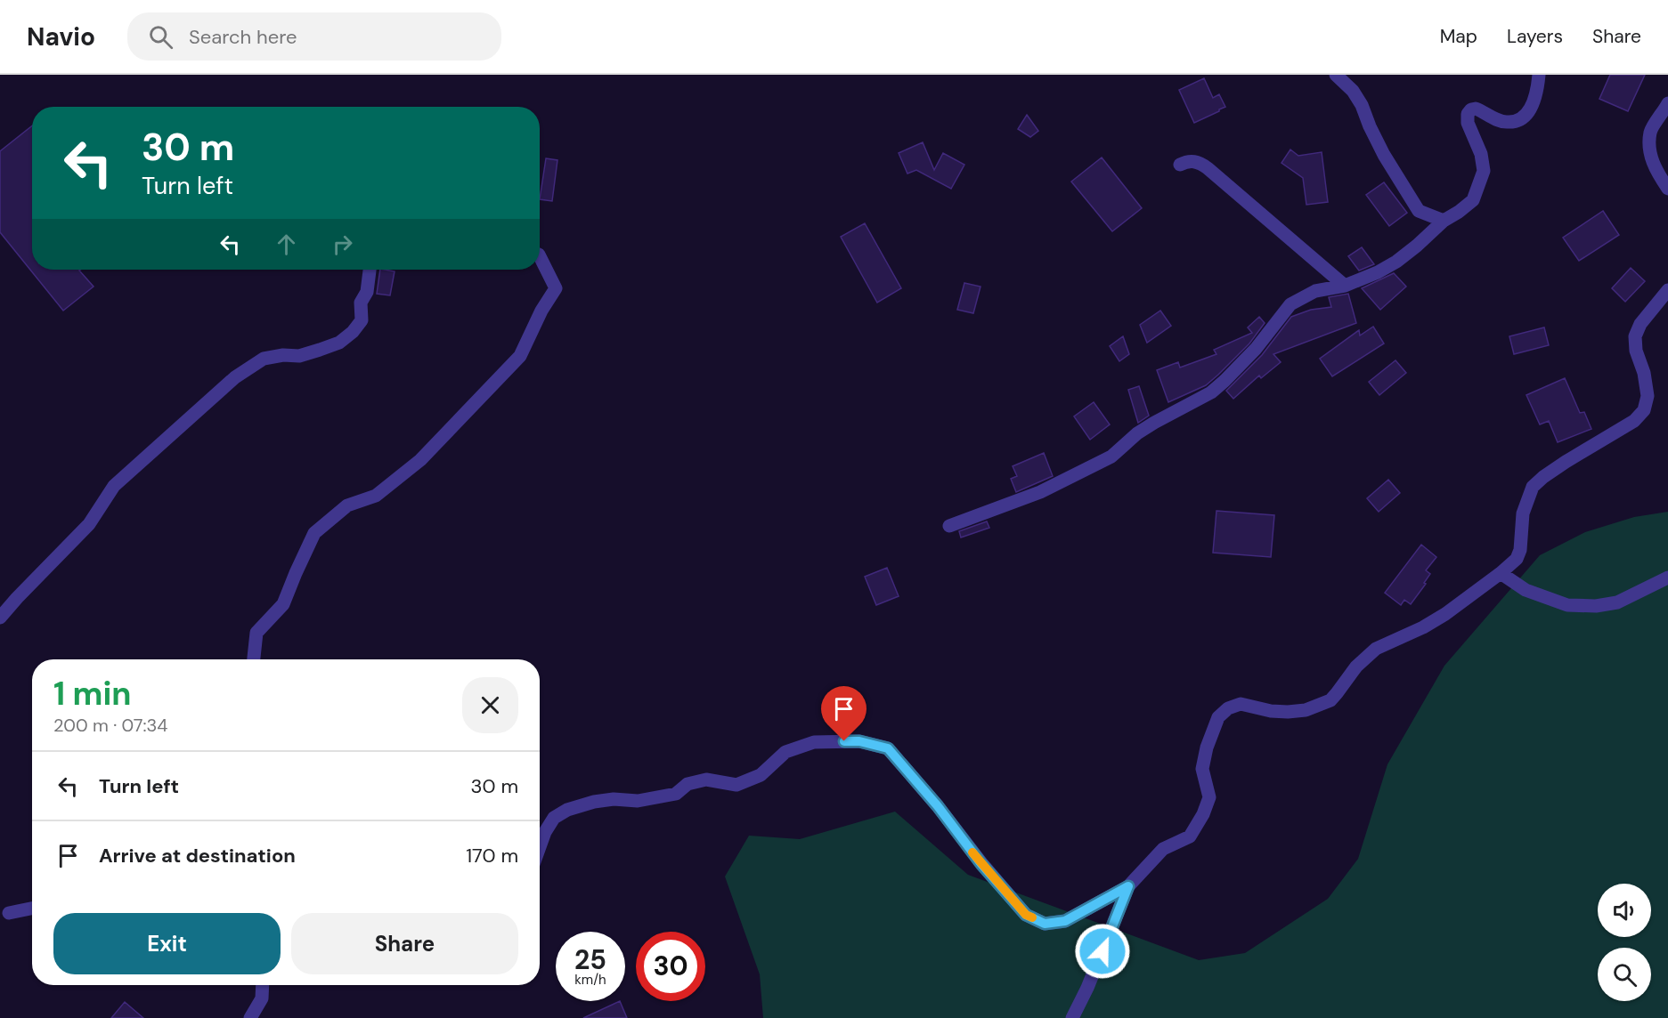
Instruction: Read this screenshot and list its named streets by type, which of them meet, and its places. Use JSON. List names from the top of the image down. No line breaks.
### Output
{"page":{"header":"Navio","search":"Search here","nav":["Map","Layers","Share"],"turn":["30 m","Turn left"],"heading":["1 min","200 m · 07:34"],"list":[{"name":"Turn left","value":"30 m"},{"name":"Arrive at destination","value":"170 m"}],"buttons":["Exit","Share"],"speed":"25 km/h","limit":"30"}}
